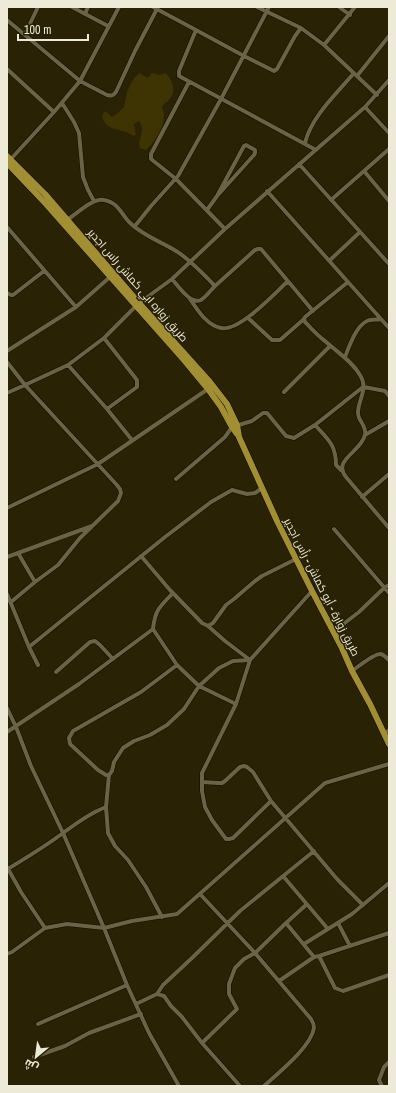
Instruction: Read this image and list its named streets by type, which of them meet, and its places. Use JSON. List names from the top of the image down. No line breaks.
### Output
{"streets":{"main road":["طريق زواره ابي كماش راس اجدير","طريق زوارة - أبو كماش - رأس اجدير"]},"crossings":[["طريق زواره ابي كماش راس اجدير","طريق زوارة - أبو كماش - رأس اجدير"]],"scale_bar":"100 m","north":"bottom left"}
